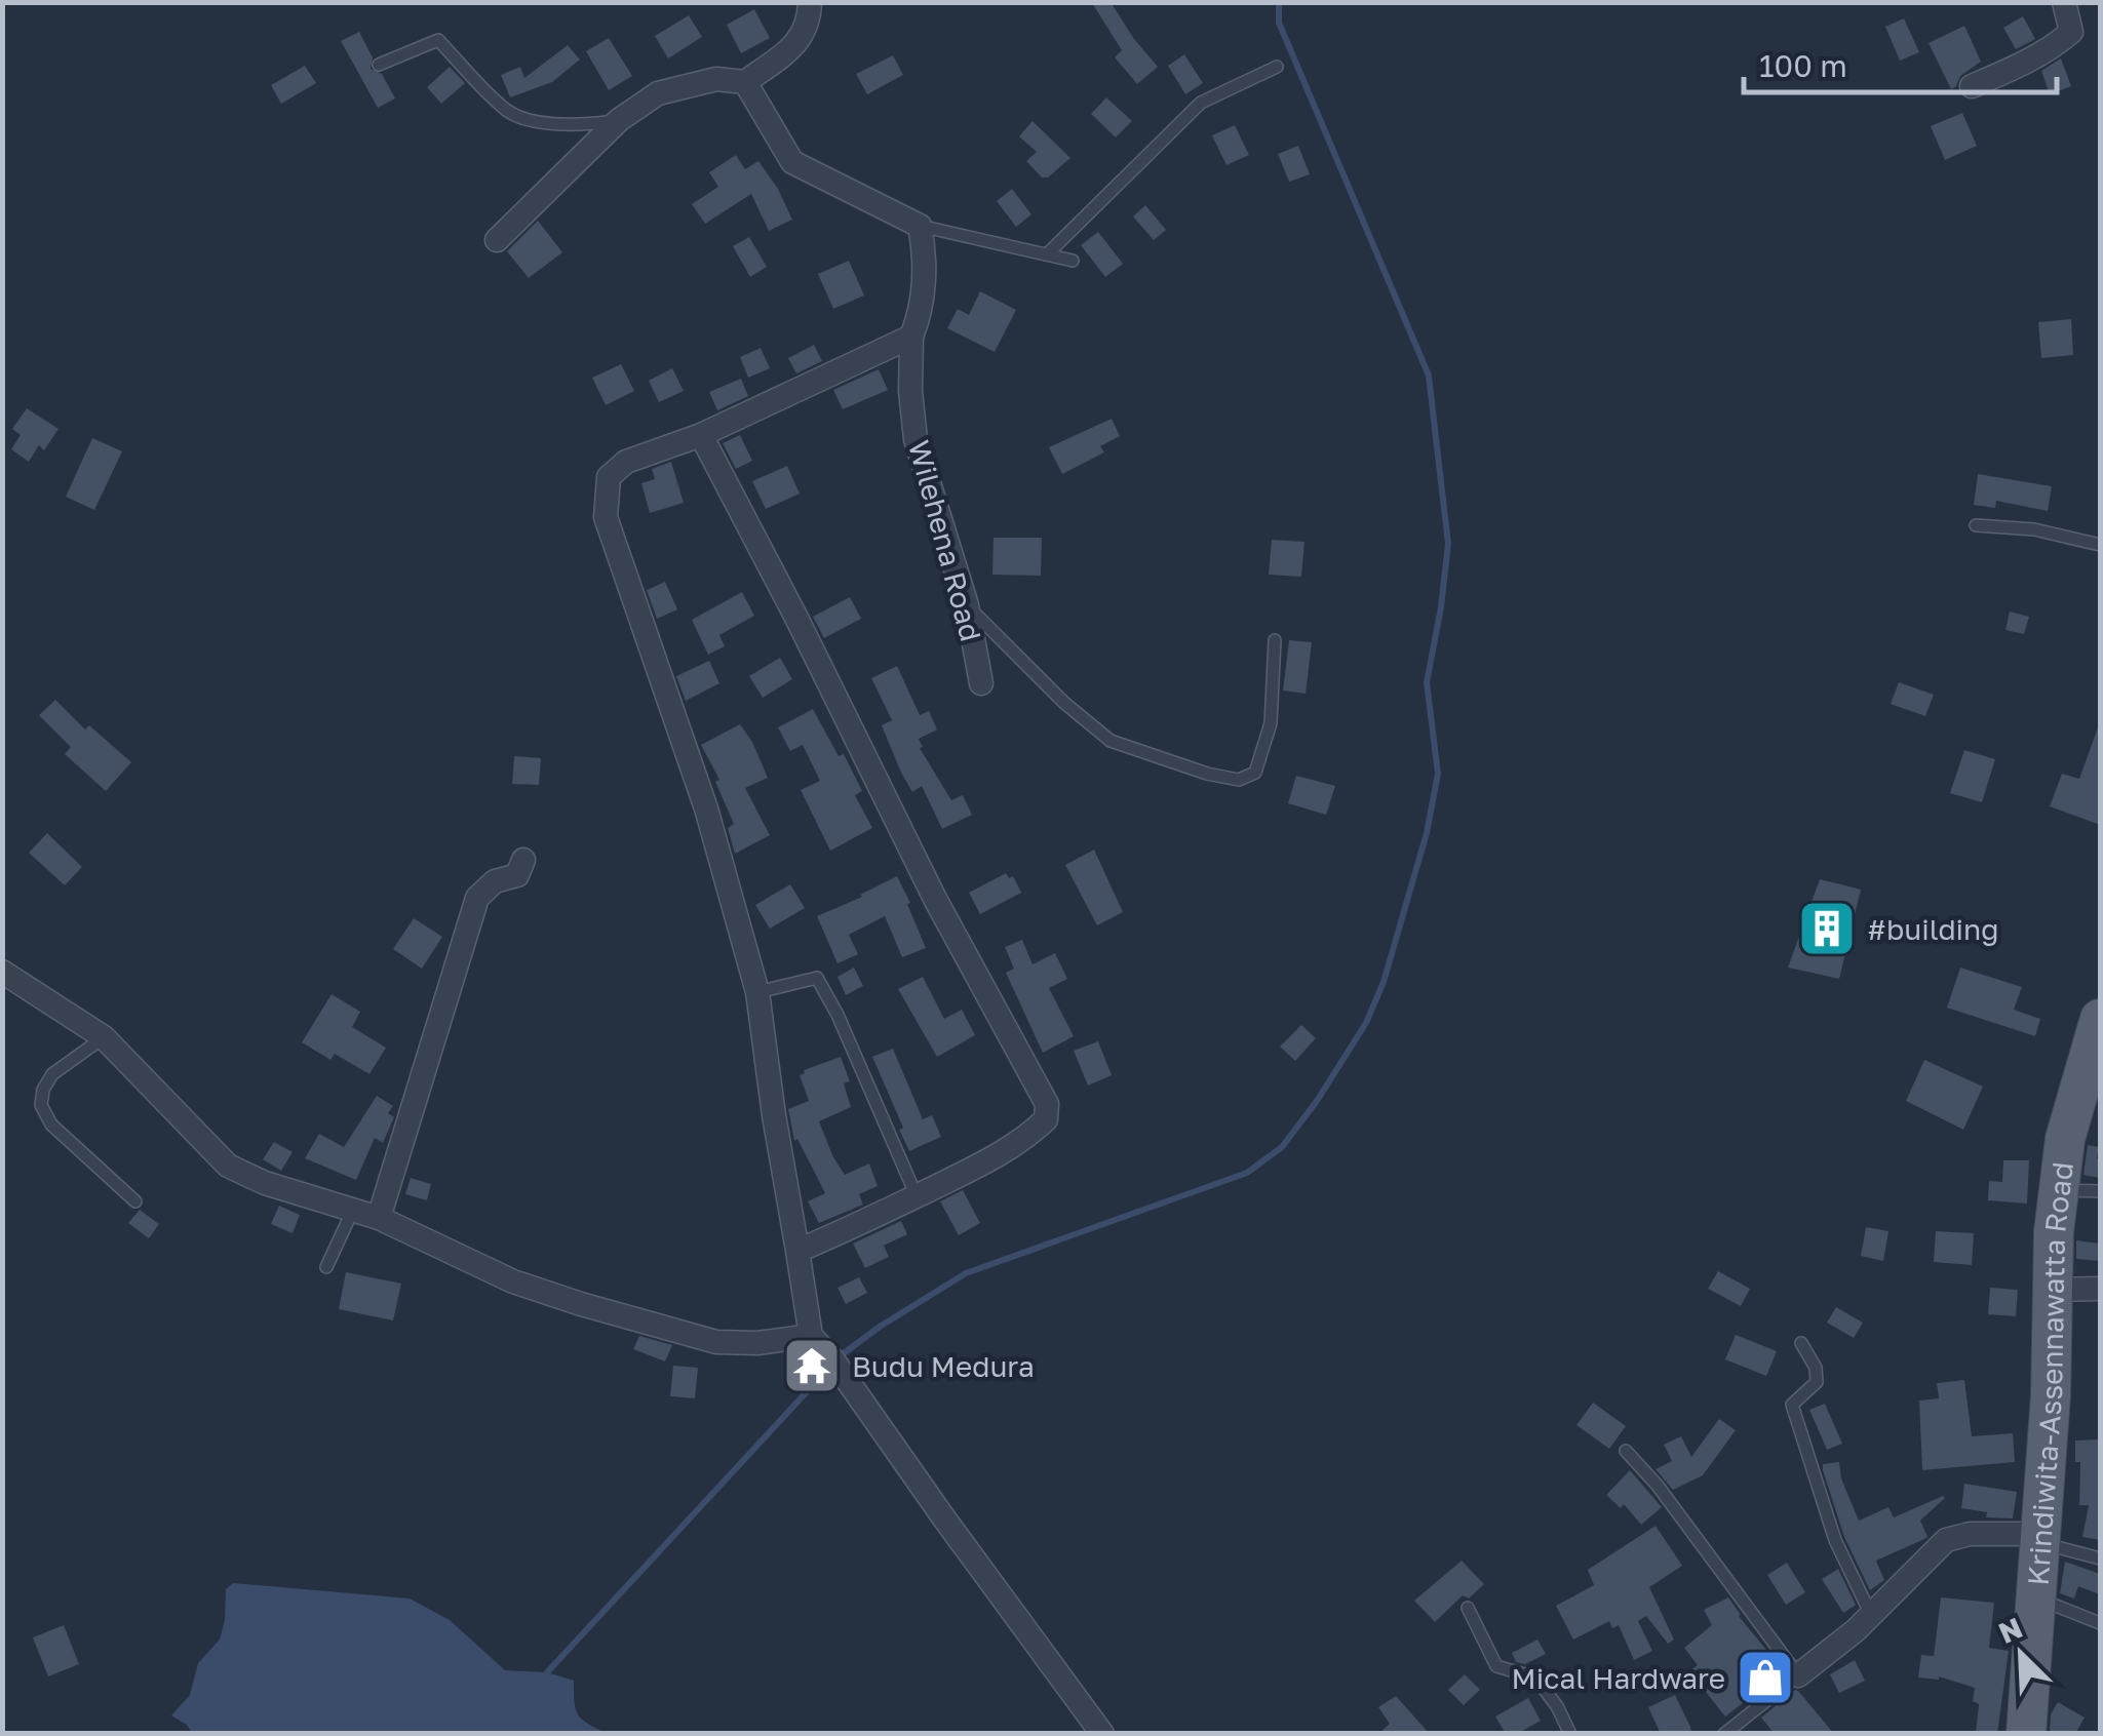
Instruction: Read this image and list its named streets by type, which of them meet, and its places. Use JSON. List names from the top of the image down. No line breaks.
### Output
{"streets":{"main road":["Krindiwita-Assennawatta Road"],"street":["Wilehena Road"]},"places":{"building":["#building"],"temple":["Budu Medura"],"shop":["Mical Hardware"]},"scale_bar":"100 m","north":"top left"}
